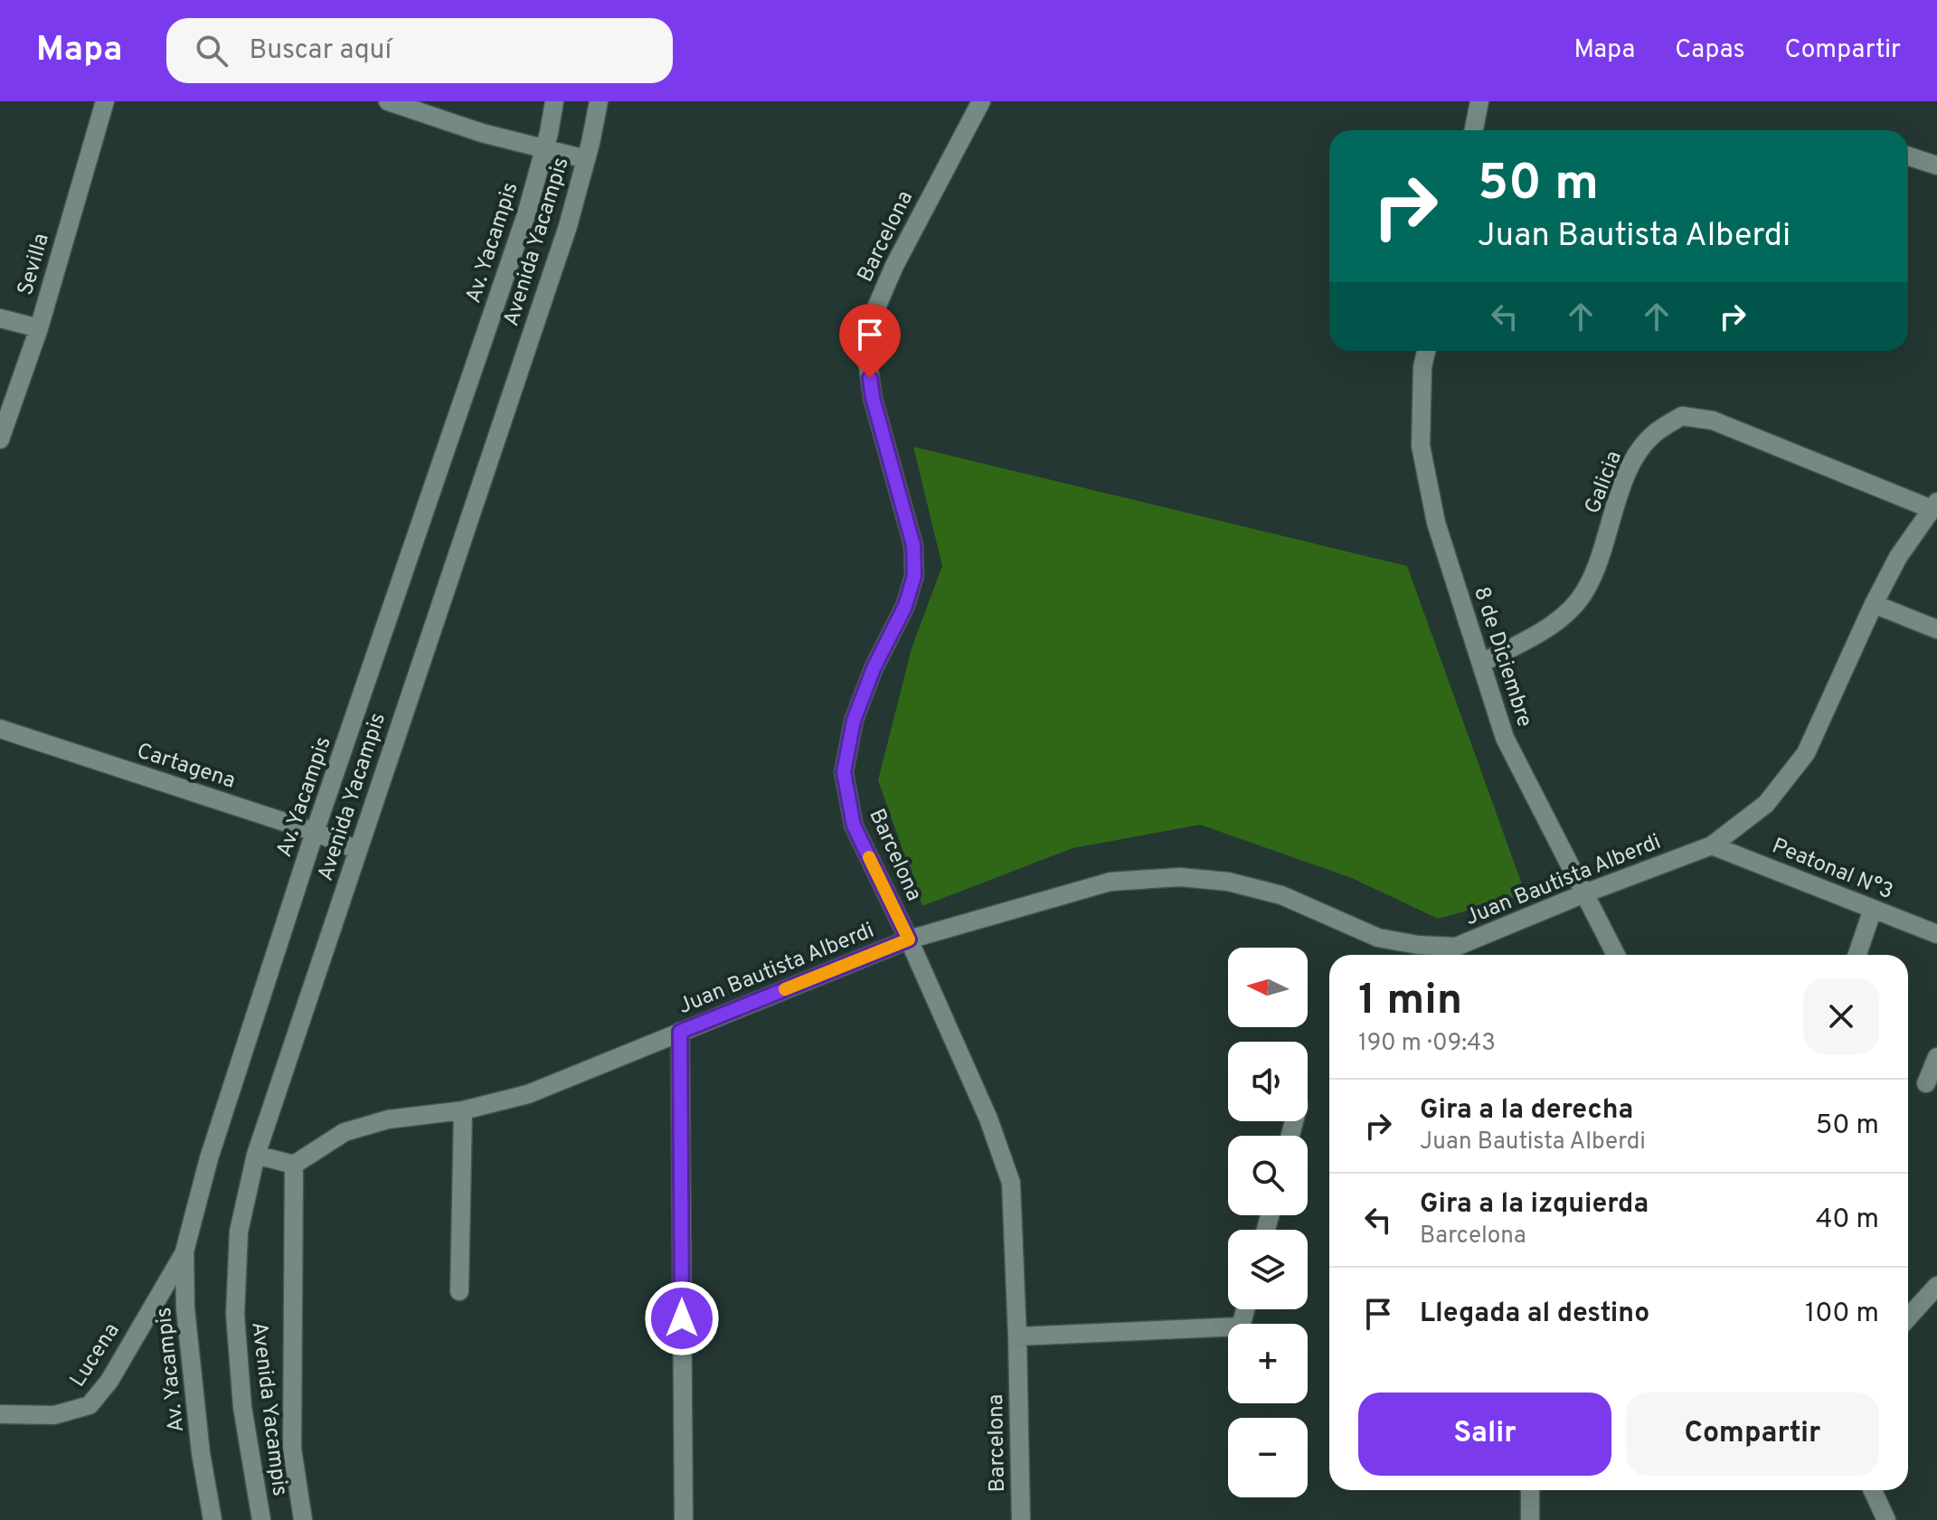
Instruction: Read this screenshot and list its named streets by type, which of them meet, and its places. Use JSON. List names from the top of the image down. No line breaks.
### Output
{"streets":{"street":["Barcelona","Avenida Yacampis","Av. Yacampis","Sevilla","Galicia","8 de Diciembre","Cartagena","Peatonal N°3","Juan Bautista Alberdi","Lucena"]},"crossings":[["Barcelona","Juan Bautista Alberdi"],["Avenida Yacampis","Cartagena"],["Av. Yacampis","Cartagena"],["Av. Yacampis","Lucena"],["Galicia","8 de Diciembre"],["Galicia","Juan Bautista Alberdi"],["8 de Diciembre","Juan Bautista Alberdi"],["Peatonal N°3","Juan Bautista Alberdi"]],"north":"left","page":{"header":"Mapa","search":"Buscar aquí","nav":["Mapa","Capas","Compartir"],"turn":["50 m","Juan Bautista Alberdi"],"map_buttons":["+","−"],"heading":["1 min","190 m · 09:43"],"list":[{"name":"Gira a la derecha","note":"Juan Bautista Alberdi","value":"50 m"},{"name":"Gira a la izquierda","note":"Barcelona","value":"40 m"},{"name":"Llegada al destino","value":"100 m"}],"buttons":["Salir","Compartir"]}}
